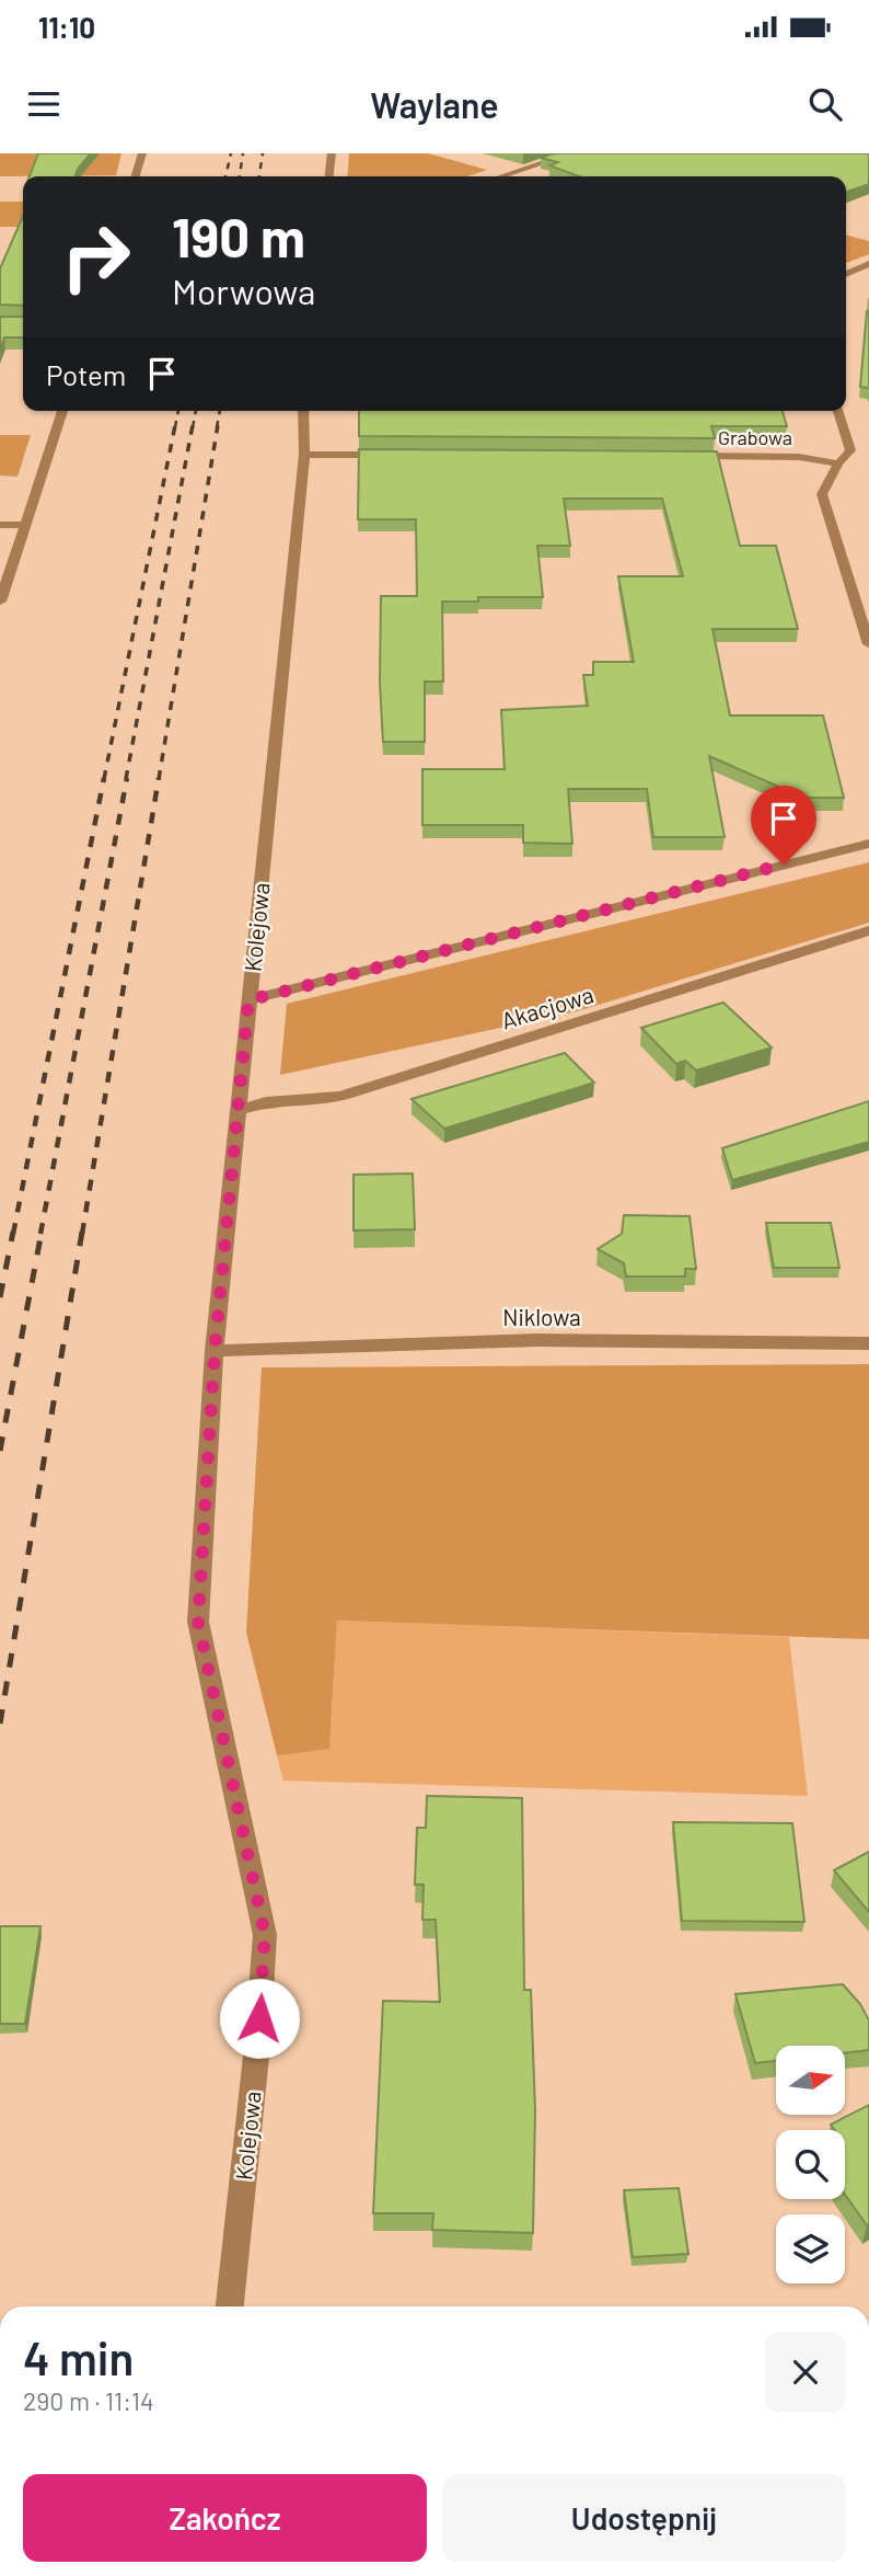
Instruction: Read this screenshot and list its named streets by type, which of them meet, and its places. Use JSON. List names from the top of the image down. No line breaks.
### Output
{"streets":{"street":["Grabowa","Kolejowa","Akacjowa","Niklowa"]},"crossings":[["Kolejowa","Akacjowa"],["Kolejowa","Niklowa"]],"north":"right","page":{"status":"11:10","header":"Waylane","turn":["190 m","Morwowa"],"then":"Potem","heading":["4 min","290 m · 11:14"],"buttons":["Zakończ","Udostępnij"]}}
